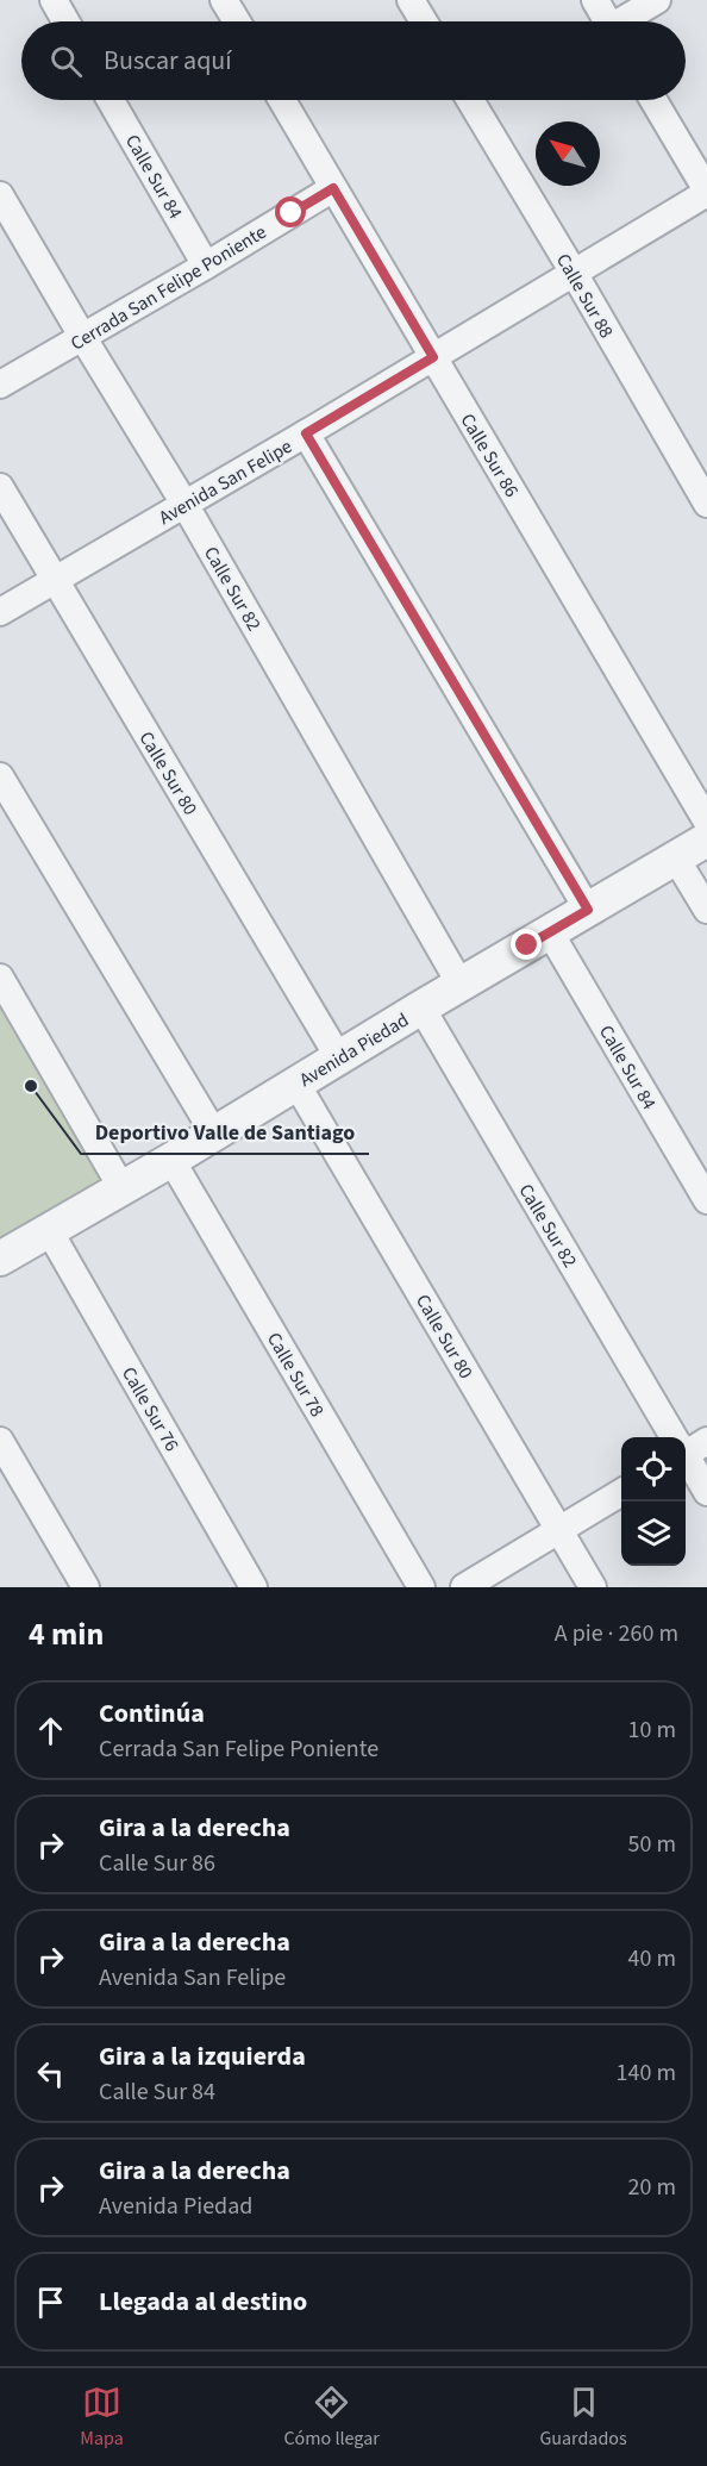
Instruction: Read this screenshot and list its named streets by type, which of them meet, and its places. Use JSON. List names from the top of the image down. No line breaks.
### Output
{"streets":{"street":["Calle Sur 84","Cerrada San Felipe Poniente","Calle Sur 88","Calle Sur 86","Avenida San Felipe","Calle Sur 82","Calle Sur 80","Avenida Piedad","Calle Sur 78","Calle Sur 76"]},"crossings":[["Calle Sur 84","Cerrada San Felipe Poniente"],["Calle Sur 84","Avenida Piedad"],["Cerrada San Felipe Poniente","Calle Sur 86"],["Cerrada San Felipe Poniente","Calle Sur 82"],["Calle Sur 88","Avenida San Felipe"],["Calle Sur 86","Avenida San Felipe"],["Avenida San Felipe","Calle Sur 82"],["Avenida San Felipe","Calle Sur 80"],["Calle Sur 82","Avenida Piedad"],["Calle Sur 80","Avenida Piedad"],["Avenida Piedad","Calle Sur 78"],["Avenida Piedad","Calle Sur 76"]],"places":["Deportivo Valle de Santiago"],"north":"top left","page":{"search":"Buscar aquí","heading":["4 min","A pie · 260 m"],"list":[["Continúa","Cerrada San Felipe Poniente","10 m"],["Gira a la derecha","Calle Sur 86","50 m"],["Gira a la derecha","Avenida San Felipe","40 m"],["Gira a la izquierda","Calle Sur 84","140 m"],["Gira a la derecha","Avenida Piedad","20 m"],"Llegada al destino"],"nav":["Mapa","Cómo llegar","Guardados"]}}
